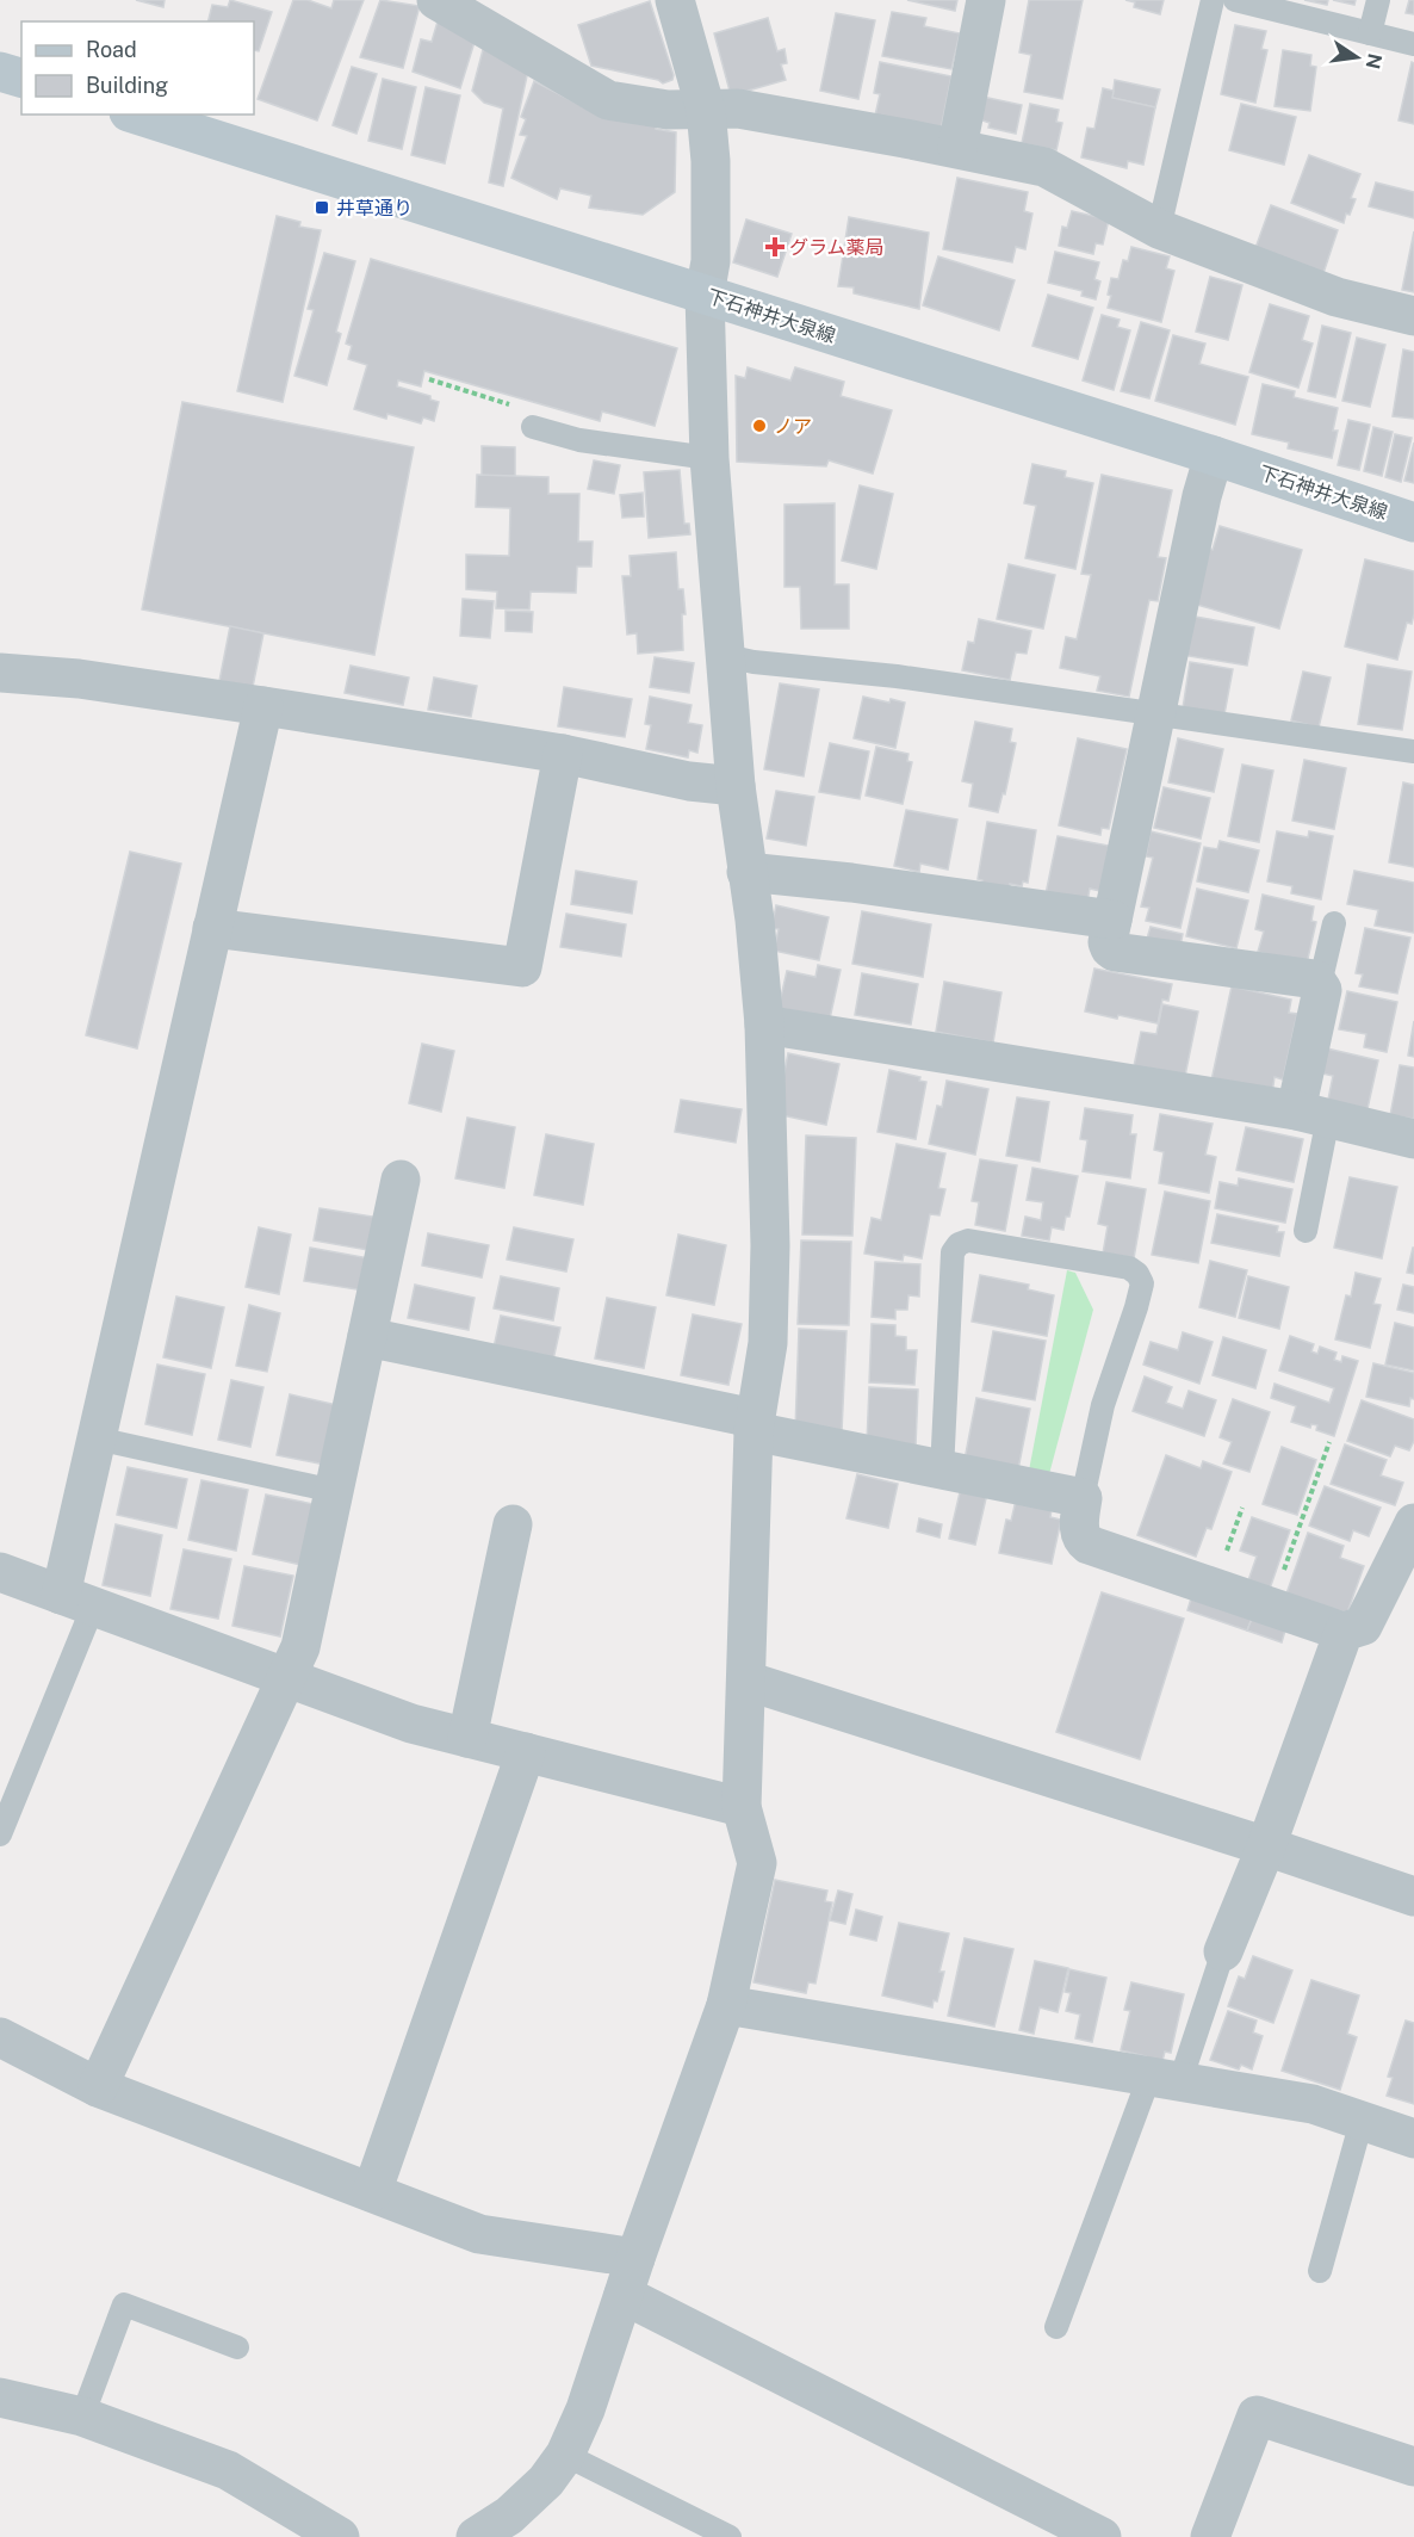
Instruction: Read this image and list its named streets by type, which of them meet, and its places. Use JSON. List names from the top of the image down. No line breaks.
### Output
{"streets":{"main road":["下石神井大泉線"]},"places":{"transit":["井草通り"],"health":["グラム薬局"],"other":["ノア"]},"legend":["Road","Building"],"north":"right"}
